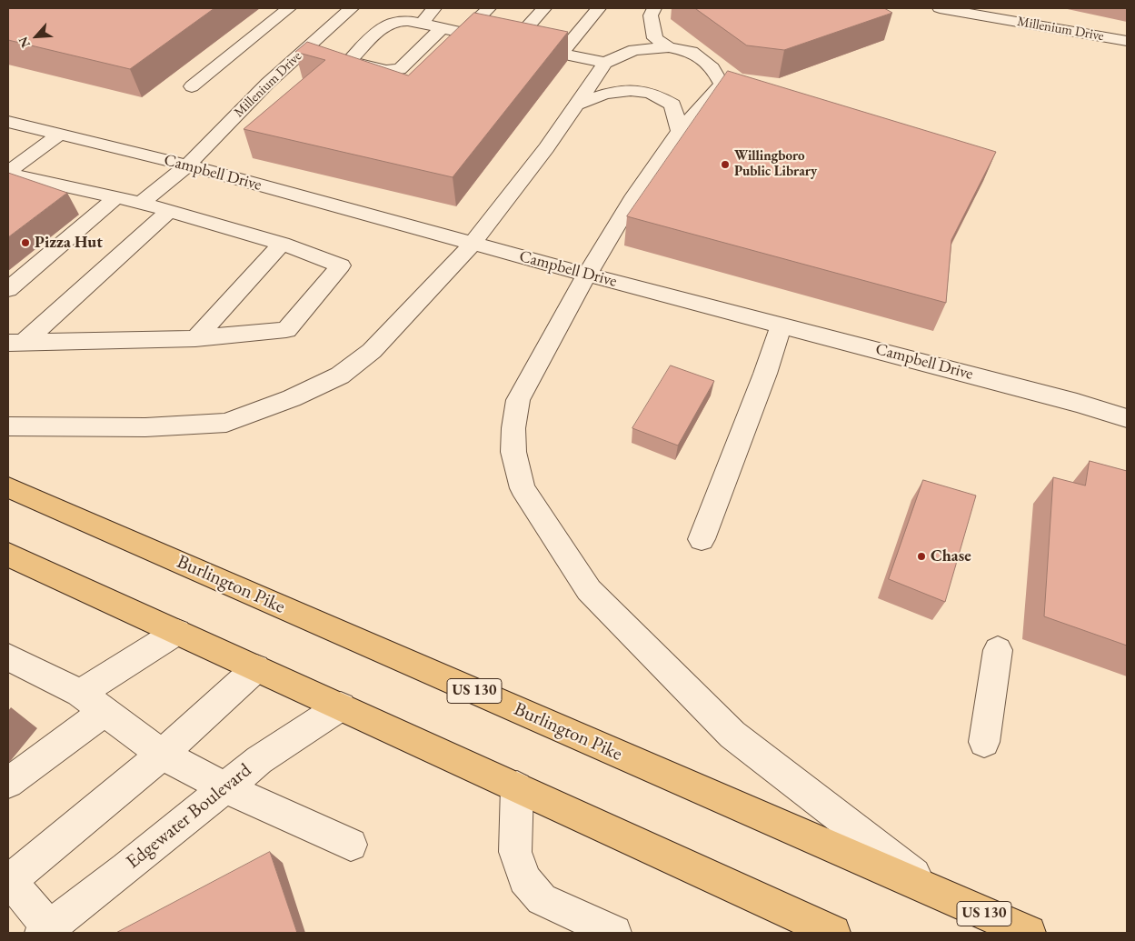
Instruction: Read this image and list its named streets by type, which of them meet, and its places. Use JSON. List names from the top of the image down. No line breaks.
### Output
{"streets":{"highway":["Burlington Pike","US 130"],"street":["Millenium Drive","Campbell Drive","Edgewater Boulevard"]},"crossings":[["Millenium Drive","Campbell Drive"]],"places":["Willingboro Public Library","Pizza Hut","Chase"],"north":"bottom left"}
